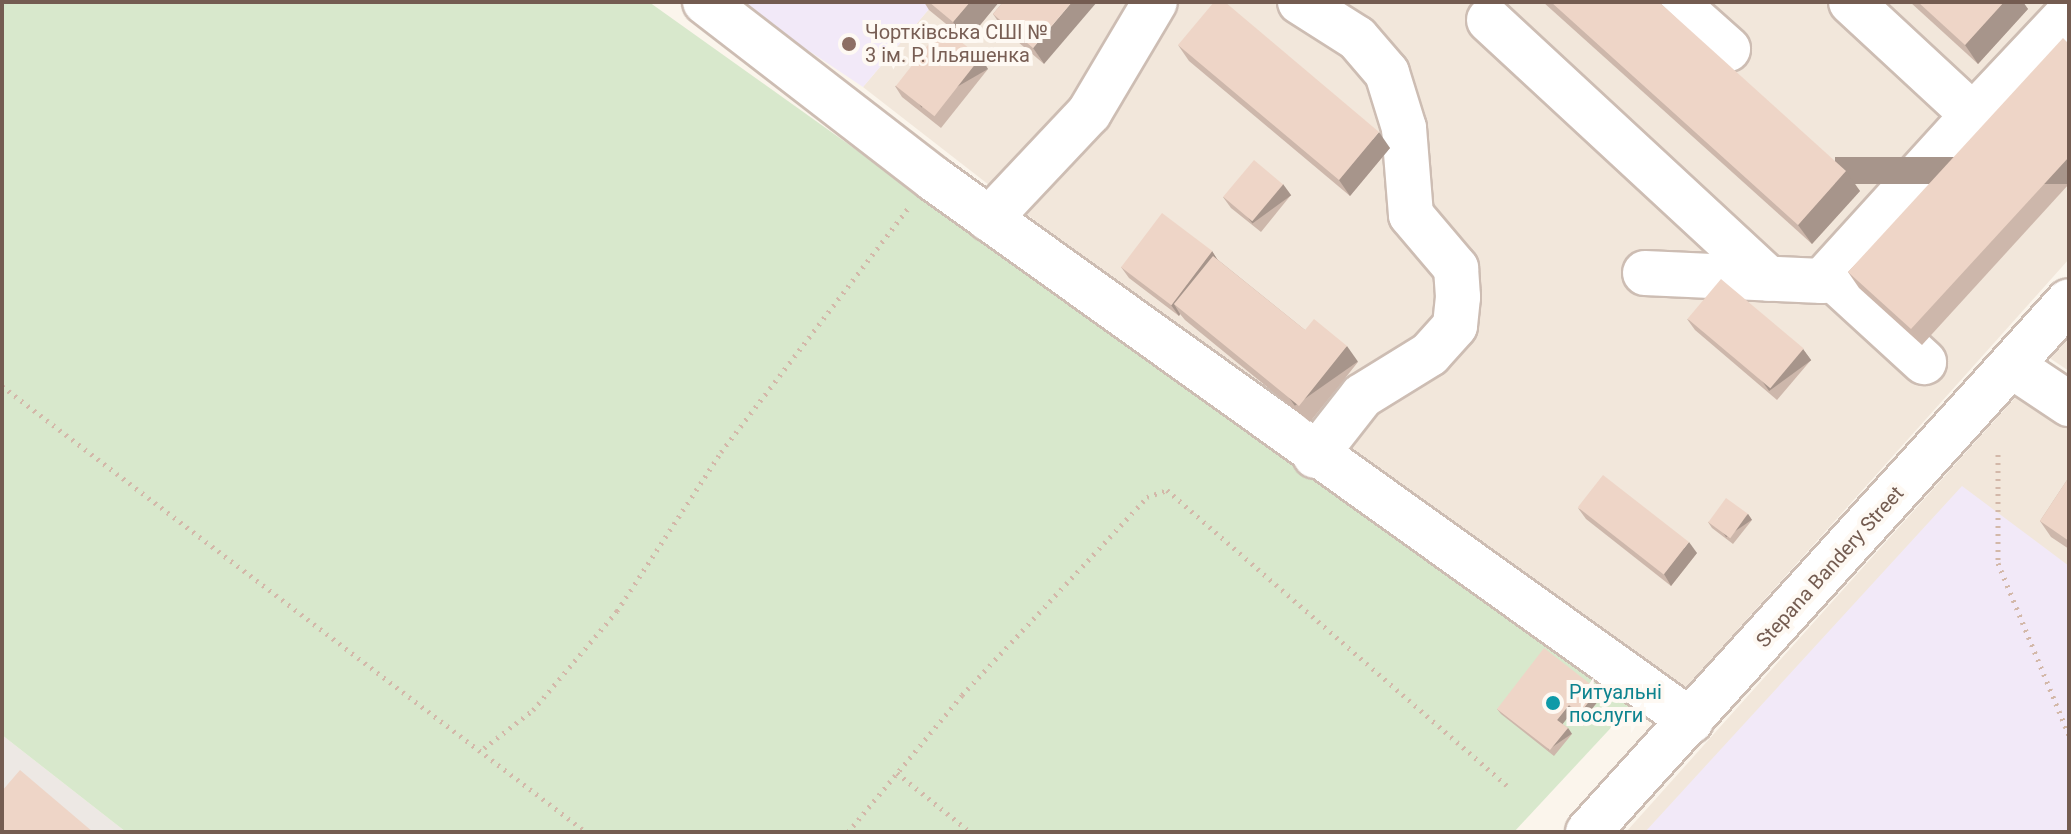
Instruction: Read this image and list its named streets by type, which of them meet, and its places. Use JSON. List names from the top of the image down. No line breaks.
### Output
{"streets":{"street":["Stepana Bandery Street"]},"places":["Чортківська СШІ № 3 ім. Р. Ільяшенка","Ритуальні послуги"]}
